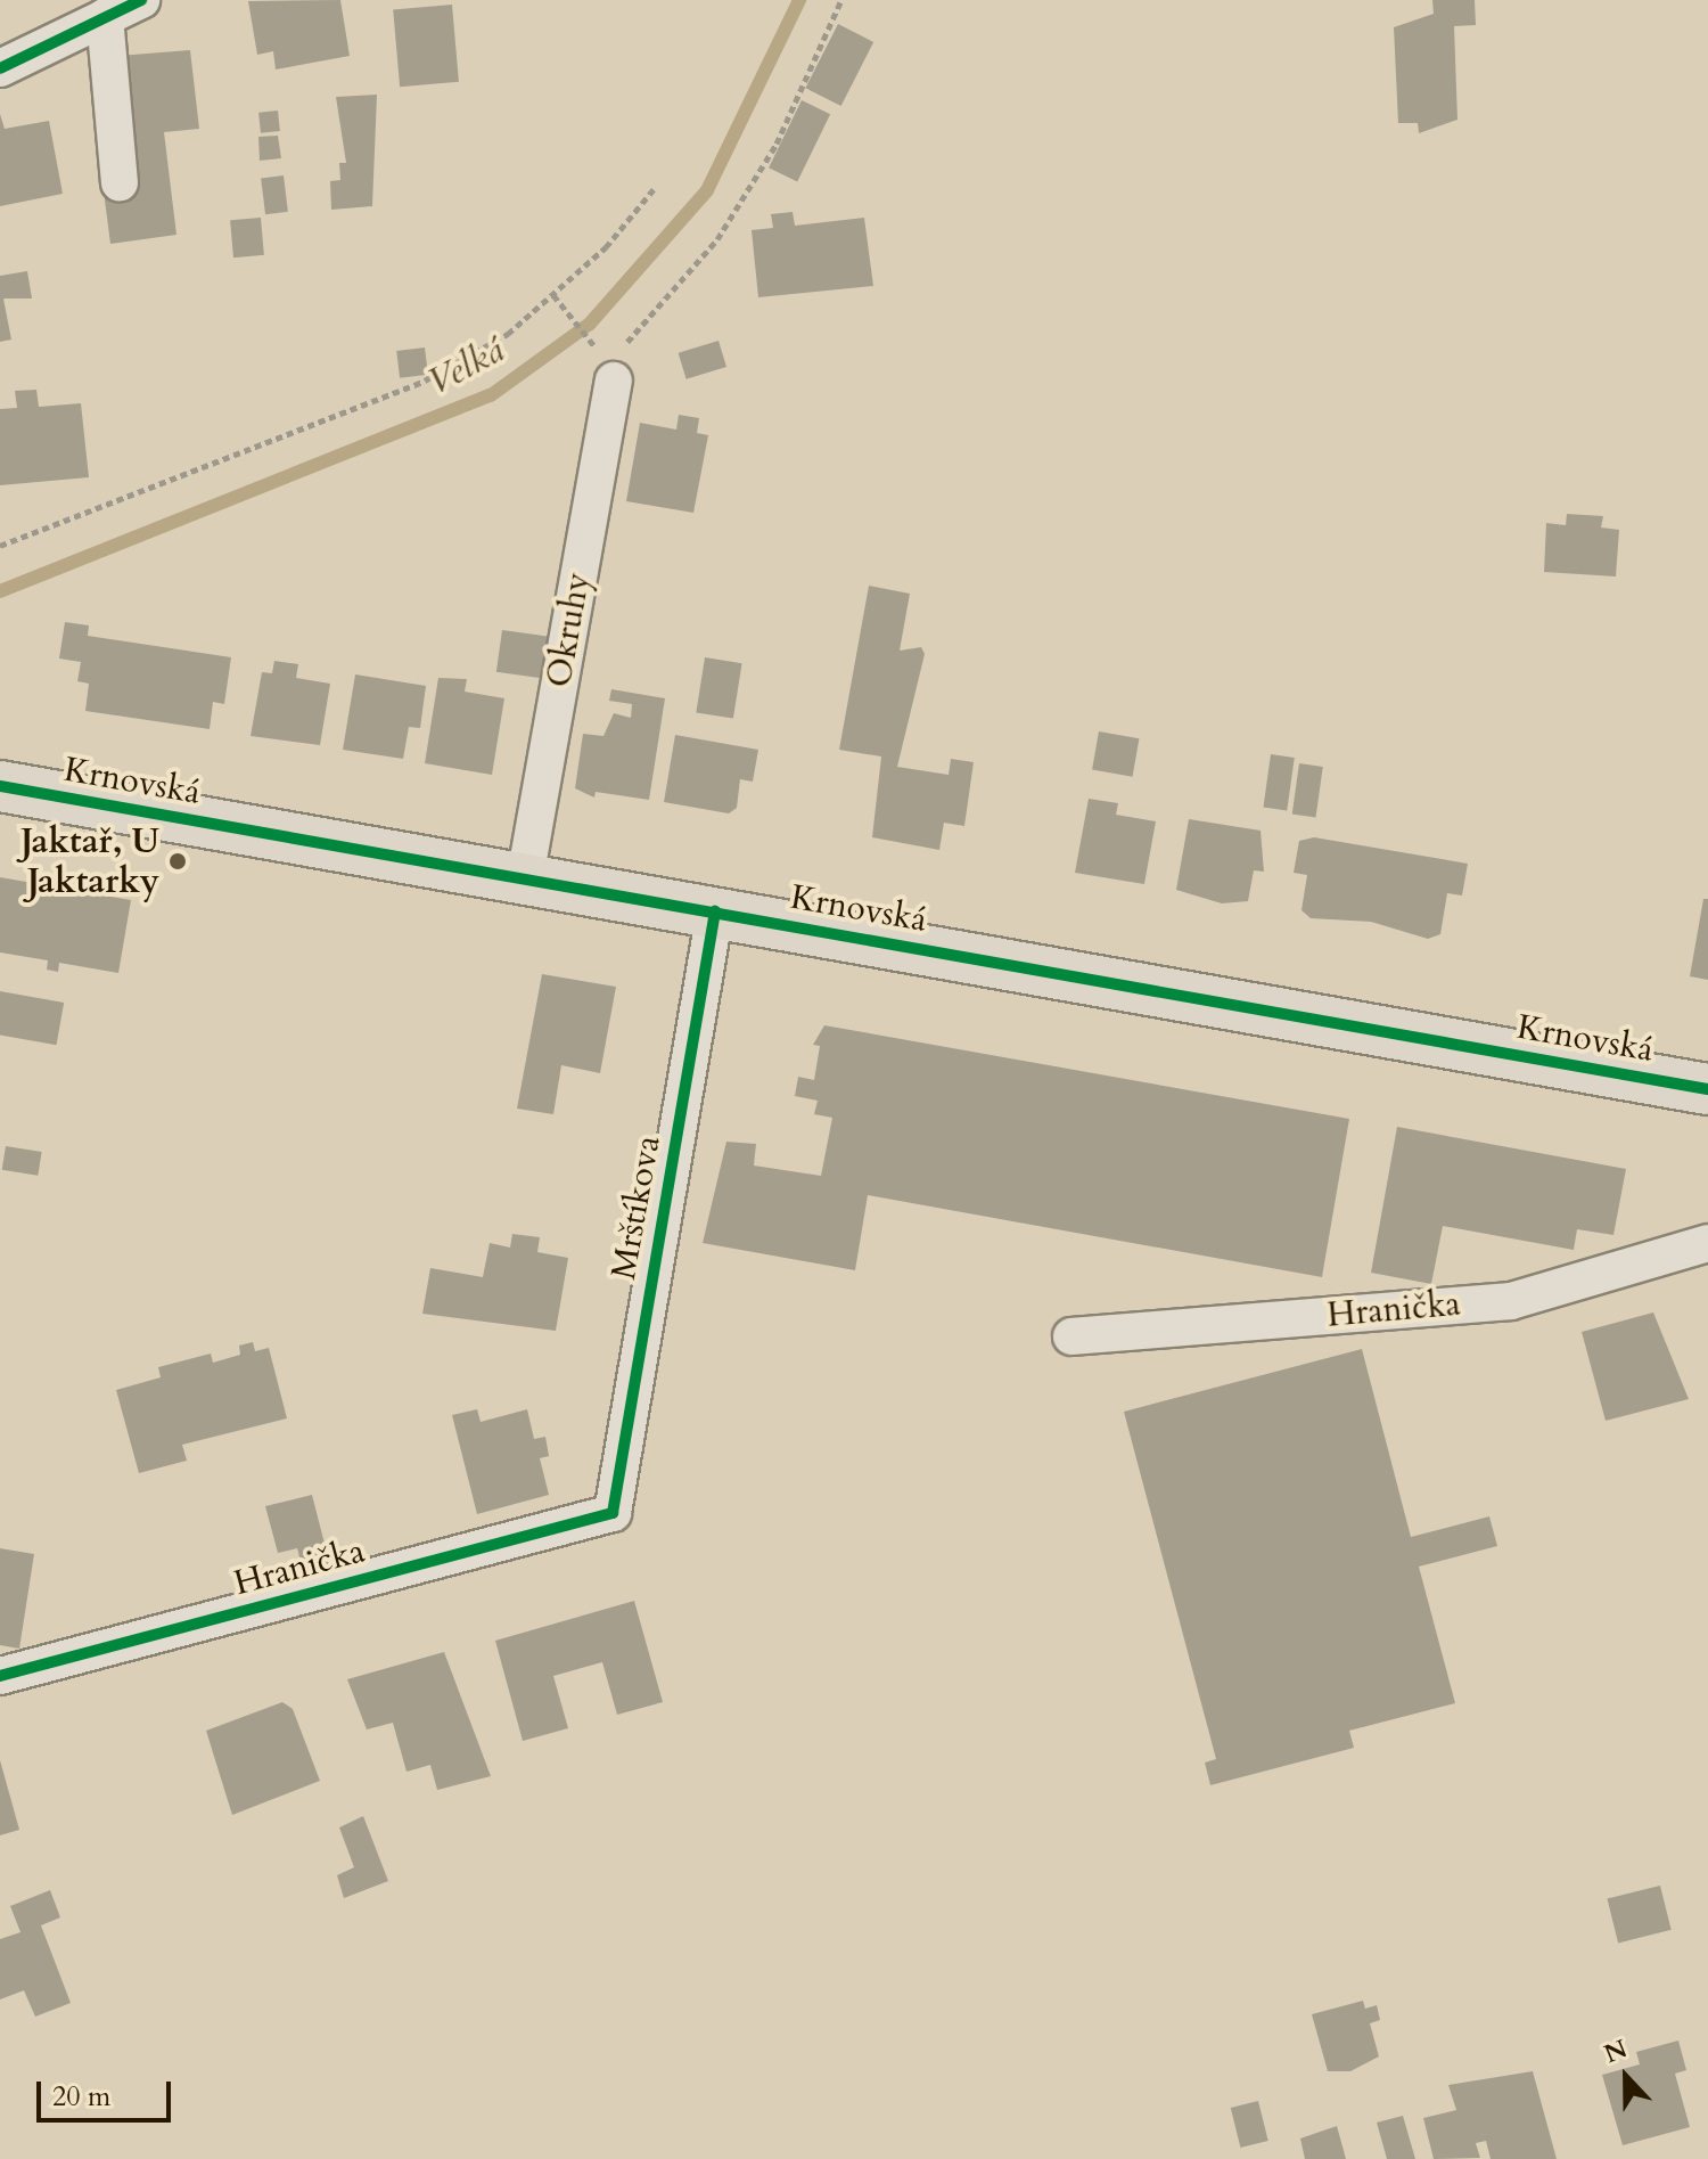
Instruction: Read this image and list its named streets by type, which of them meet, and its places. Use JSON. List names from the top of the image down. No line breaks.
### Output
{"streets":{"main road":["Krnovská"],"street":["Okruhy","Mrštíkova","Hranička"]},"crossings":[["Okruhy","Krnovská"],["Krnovská","Mrštíkova"],["Mrštíkova","Hranička"]],"water":["Velká"],"places":["Jaktař, U Jaktarky"],"scale_bar":"20 m","north":"top"}
